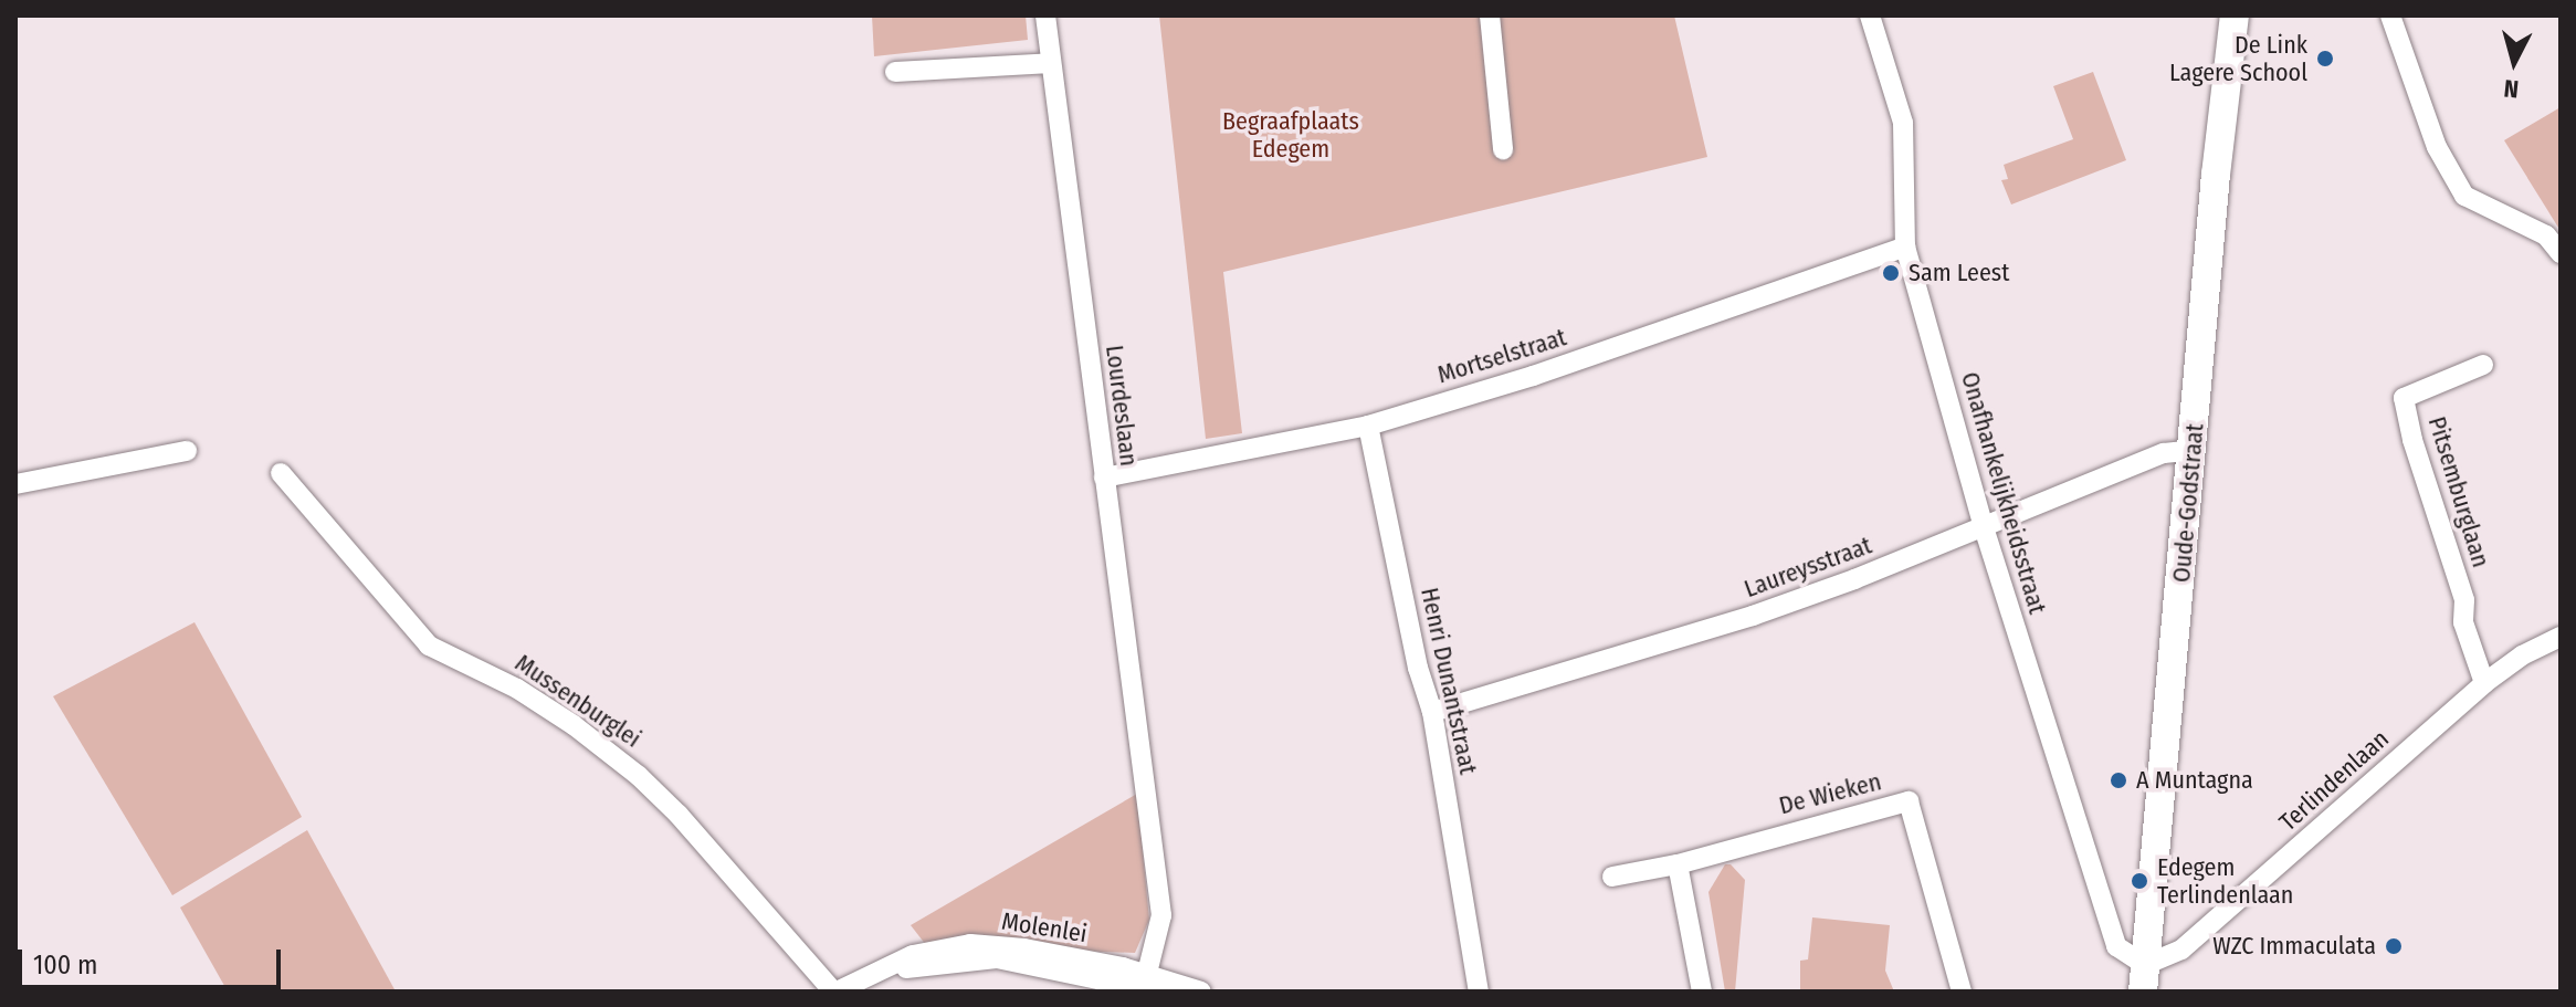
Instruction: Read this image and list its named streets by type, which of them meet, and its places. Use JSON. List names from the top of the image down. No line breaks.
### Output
{"streets":{"street":["Mortselstraat","Lourdeslaan","Pitsemburglaan","Onafhankelijkheidsstraat","Oude-Godstraat","Laureysstraat","Henri Dunantstraat","Mussenburglei","Terlindenlaan","De Wieken"]},"crossings":[["Mortselstraat","Lourdeslaan"],["Mortselstraat","Onafhankelijkheidsstraat"],["Mortselstraat","Henri Dunantstraat"],["Pitsemburglaan","Terlindenlaan"],["Onafhankelijkheidsstraat","Oude-Godstraat"],["Onafhankelijkheidsstraat","Laureysstraat"],["Onafhankelijkheidsstraat","Terlindenlaan"],["Oude-Godstraat","Laureysstraat"],["Oude-Godstraat","Terlindenlaan"],["Laureysstraat","Henri Dunantstraat"]],"parks":["Begraafplaats Edegem"],"places":["De Link Lagere School","Sam Leest","A Muntagna","Edegem Terlindenlaan","WZC Immaculata"],"scale_bar":"100 m","north":"bottom"}
